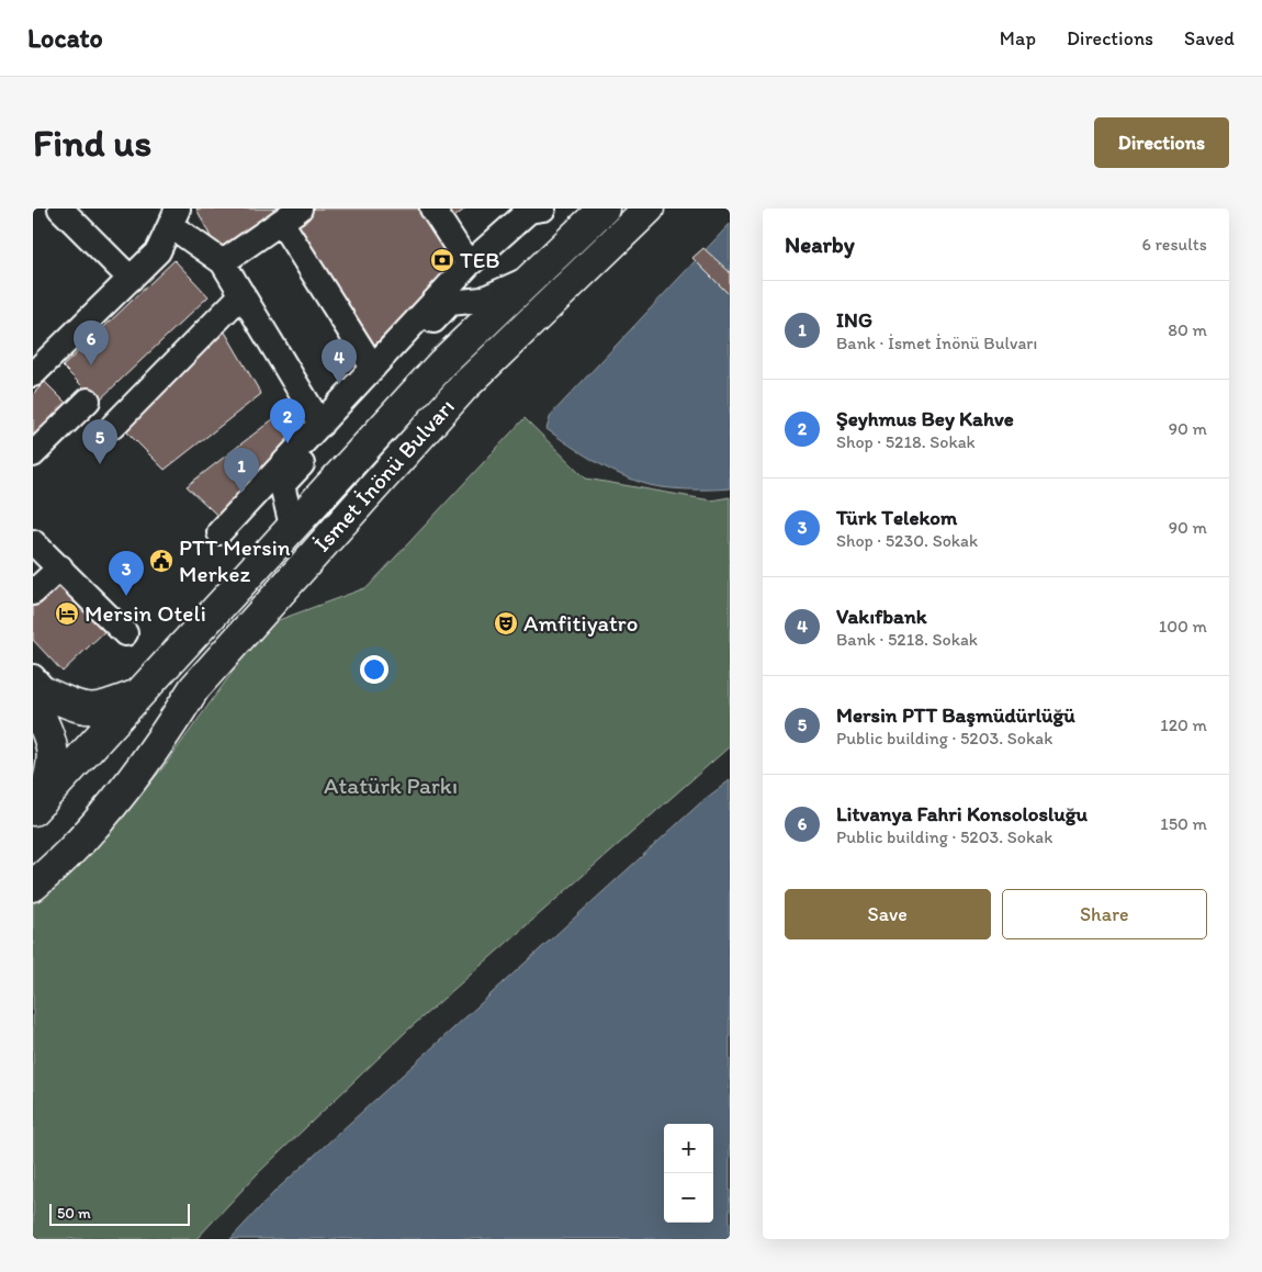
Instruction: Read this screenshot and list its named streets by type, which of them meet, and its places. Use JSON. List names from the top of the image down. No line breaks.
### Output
{"streets":{"main road":["İsmet İnönü Bulvarı"]},"parks":["Atatürk Parkı"],"places":{"bank":["TEB"],"public building":["PTT Mersin Merkez"],"hotel":["Mersin Oteli"],"theatre":["Amfitiyatro"]},"scale_bar":"50 m","page":{"header":"Locato","nav":["Map","Directions","Saved"],"buttons":["Directions",["Save","Share"]],"title":"Find us","heading":["Nearby","6 results"],"list":[{"mark":"1","name":"ING","note":"Bank · İsmet İnönü Bulvarı","value":"80 m"},{"mark":"2","name":"Şeyhmus Bey Kahve","note":"Shop · 5218. Sokak","value":"90 m"},{"mark":"3","name":"Türk Telekom","note":"Shop · 5230. Sokak","value":"90 m"},{"mark":"4","name":"Vakıfbank","note":"Bank · 5218. Sokak","value":"100 m"},{"mark":"5","name":"Mersin PTT Başmüdürlüğü","note":"Public building · 5203. Sokak","value":"120 m"},{"mark":"6","name":"Litvanya Fahri Konsolosluğu","note":"Public building · 5203. Sokak","value":"150 m"}],"pins":["6","4","2","5","1","3"],"map_buttons":["+","−"],"scale":"50 m"}}
